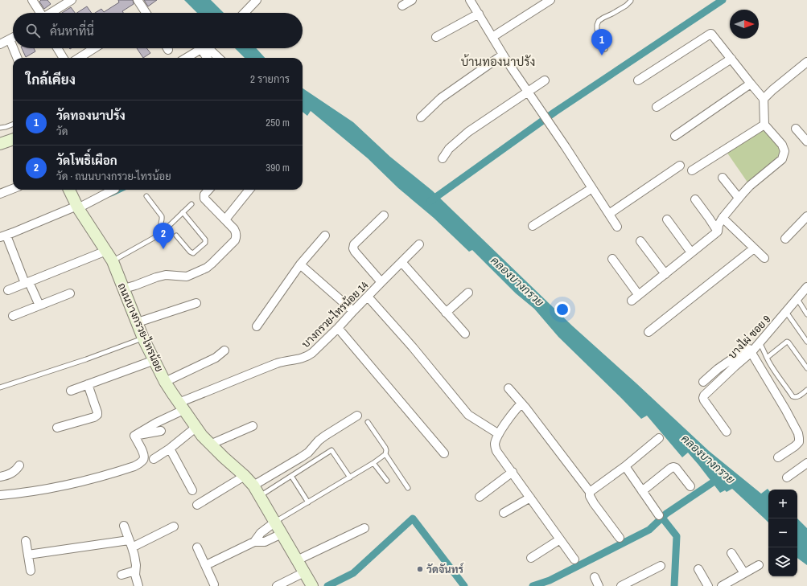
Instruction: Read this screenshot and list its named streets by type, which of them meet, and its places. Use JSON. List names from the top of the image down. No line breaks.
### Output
{"streets":{"main road":["ถนนบางกรวย-ไทรน้อย"],"street":["บางกรวย-ไทรน้อย 14","บางไผ่ ซอย 9"]},"crossings":[["บางกรวย-ไทรน้อย 14","ถนนบางกรวย-ไทรน้อย"]],"districts":["บ้านทองนาปรัง"],"water":["คลองบางกรวย"],"places":["วัดจันทร์"],"north":"right","page":{"search":"ค้นหาที่นี่","pins":["1","2"],"heading":["ใกล้เคียง","2 รายการ"],"list":[{"mark":"1","name":"วัดทองนาปรัง","note":"วัด","value":"250 m"},{"mark":"2","name":"วัดโพธิ์เผือก","note":"วัด · ถนนบางกรวย-ไทรน้อย","value":"390 m"}],"map_buttons":["+","−"]}}
